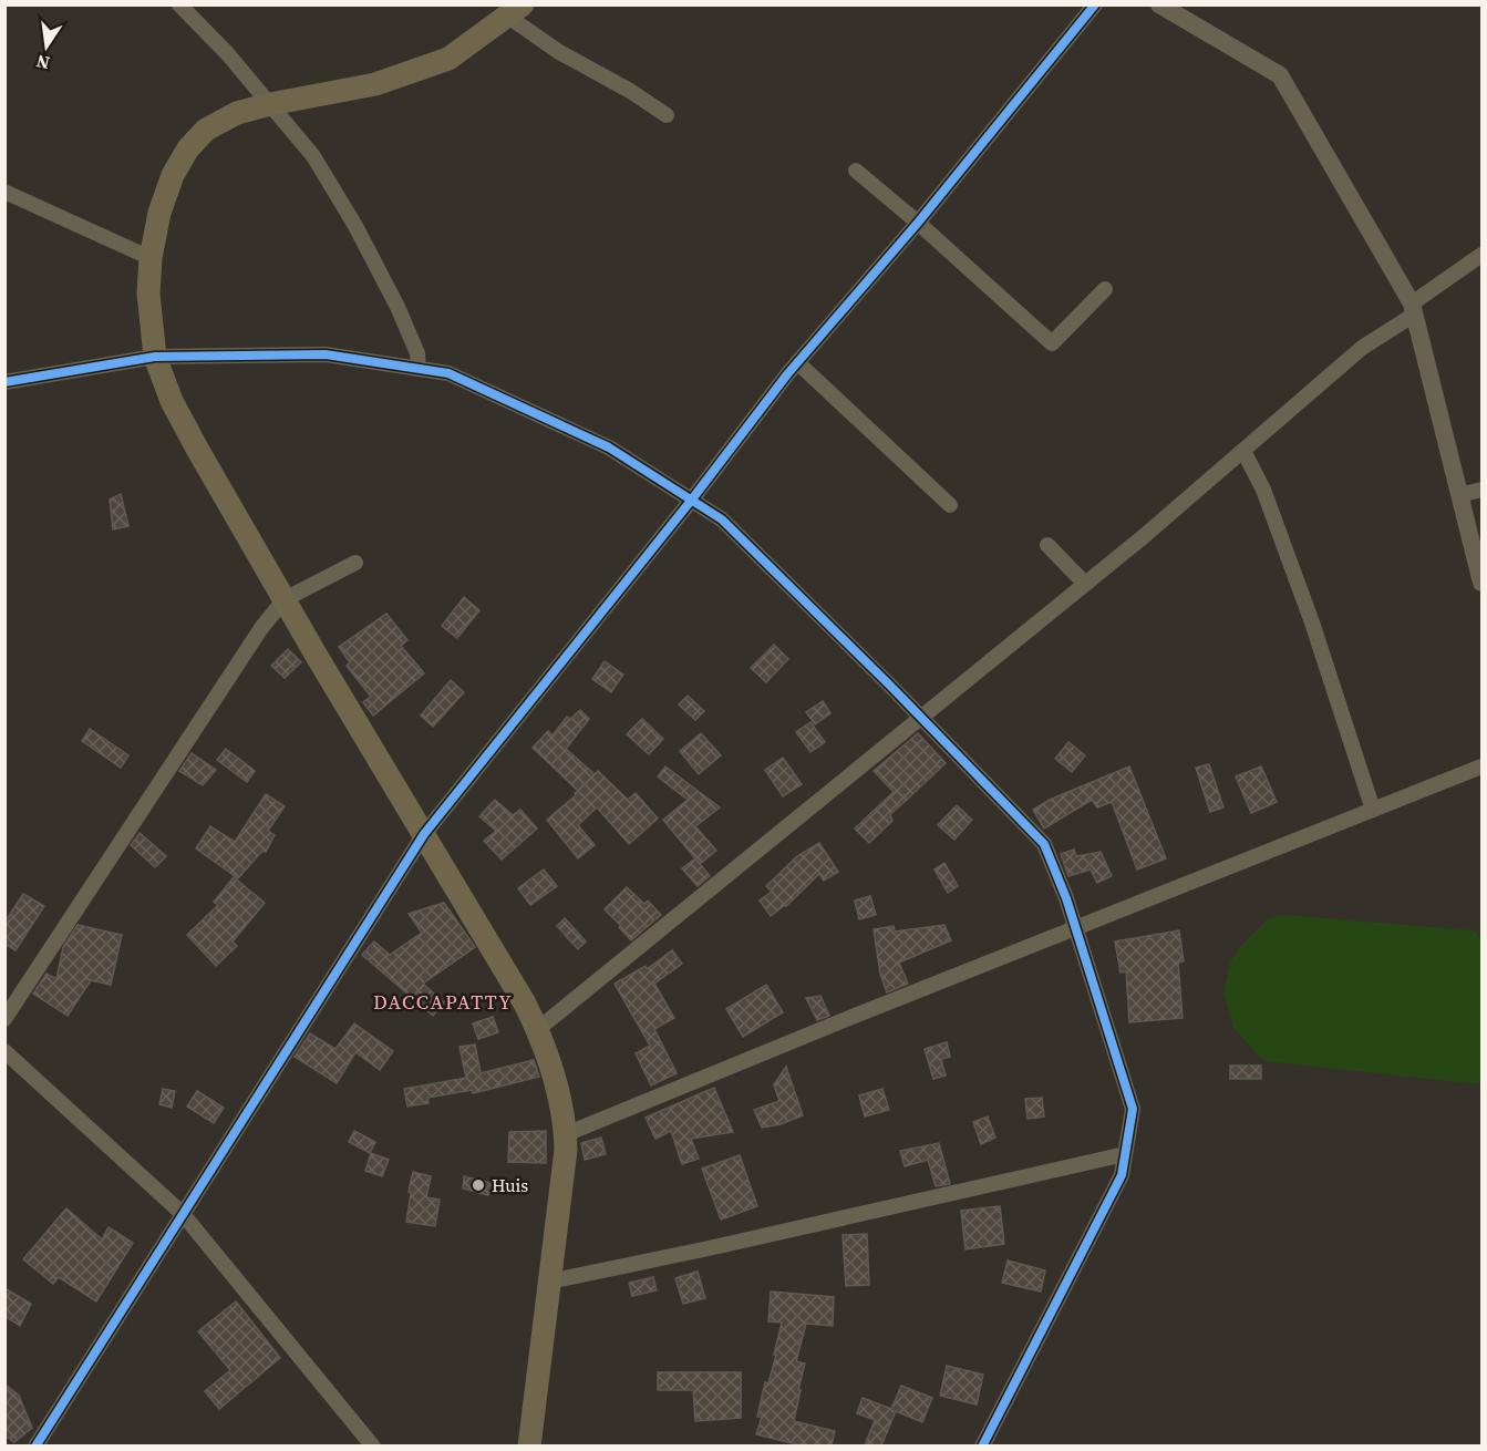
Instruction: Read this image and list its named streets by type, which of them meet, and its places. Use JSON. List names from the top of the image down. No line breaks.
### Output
{"districts":["DACCAPATTY"],"places":["Huis"],"north":"bottom"}
